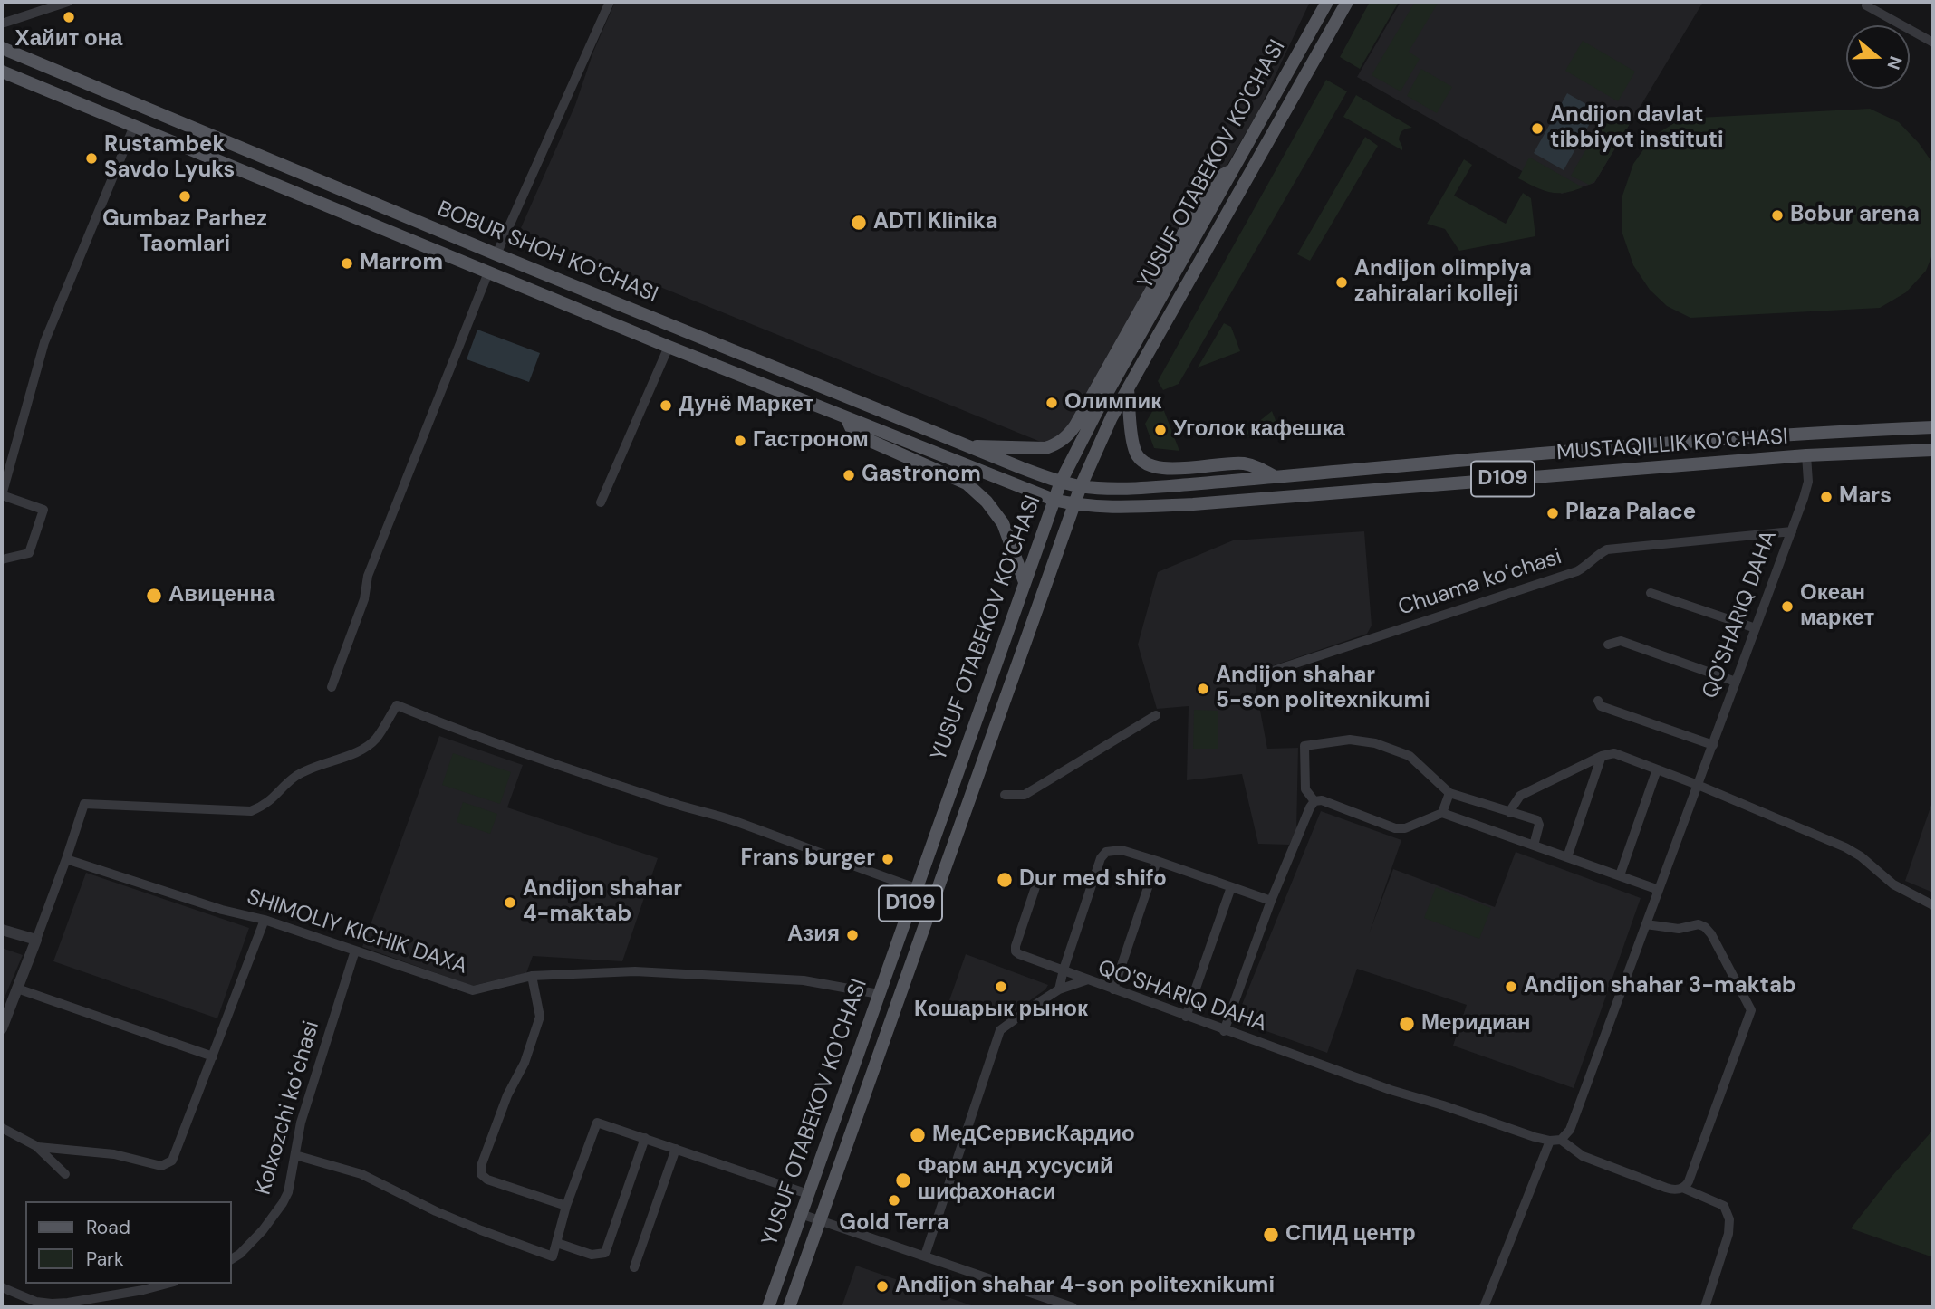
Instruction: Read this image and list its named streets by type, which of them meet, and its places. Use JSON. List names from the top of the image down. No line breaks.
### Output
{"streets":{"main road":["YUSUF OTABEKOV KO'CHASI","BOBUR SHOH KO'CHASI","MUSTAQILLIK KO'CHASI","D109"],"street":["Chuama koʻchasi","QO'SHARIQ DAHA","SHIMOLIY KICHIK DAXA","Kolxozchi koʻchasi"]},"crossings":[["YUSUF OTABEKOV KO'CHASI","BOBUR SHOH KO'CHASI"],["YUSUF OTABEKOV KO'CHASI","MUSTAQILLIK KO'CHASI"],["YUSUF OTABEKOV KO'CHASI","SHIMOLIY KICHIK DAXA"],["BOBUR SHOH KO'CHASI","MUSTAQILLIK KO'CHASI"],["MUSTAQILLIK KO'CHASI","QO'SHARIQ DAHA"],["Chuama koʻchasi","QO'SHARIQ DAHA"],["SHIMOLIY KICHIK DAXA","Kolxozchi koʻchasi"]],"places":["Хайит она","Andijon davlat tibbiyot instituti","Rustambek Savdo Lyuks","Gumbaz Parhez Taomlari","Bobur arena","ADTI Klinika","Marrom","Andijon olimpiya zahiralari kolleji","Олимпик","Дунё Маркет","Уголок кафешка","Гастроном","Gastronom","Mars","Plaza Palace","Авиценна","Океан маркет","Andijon shahar 5-son politexnikumi","Frans burger","Dur med shifo","Andijon shahar 4-maktab","Азия","Кошарык рынок","Andijon shahar 3-maktab","Меридиан","МедСервисКардио","Фарм анд хусусий шифахонаси","Gold Terra","СПИД центр","Andijon shahar 4-son politexnikumi"],"legend":["Road","Park"],"north":"right"}
